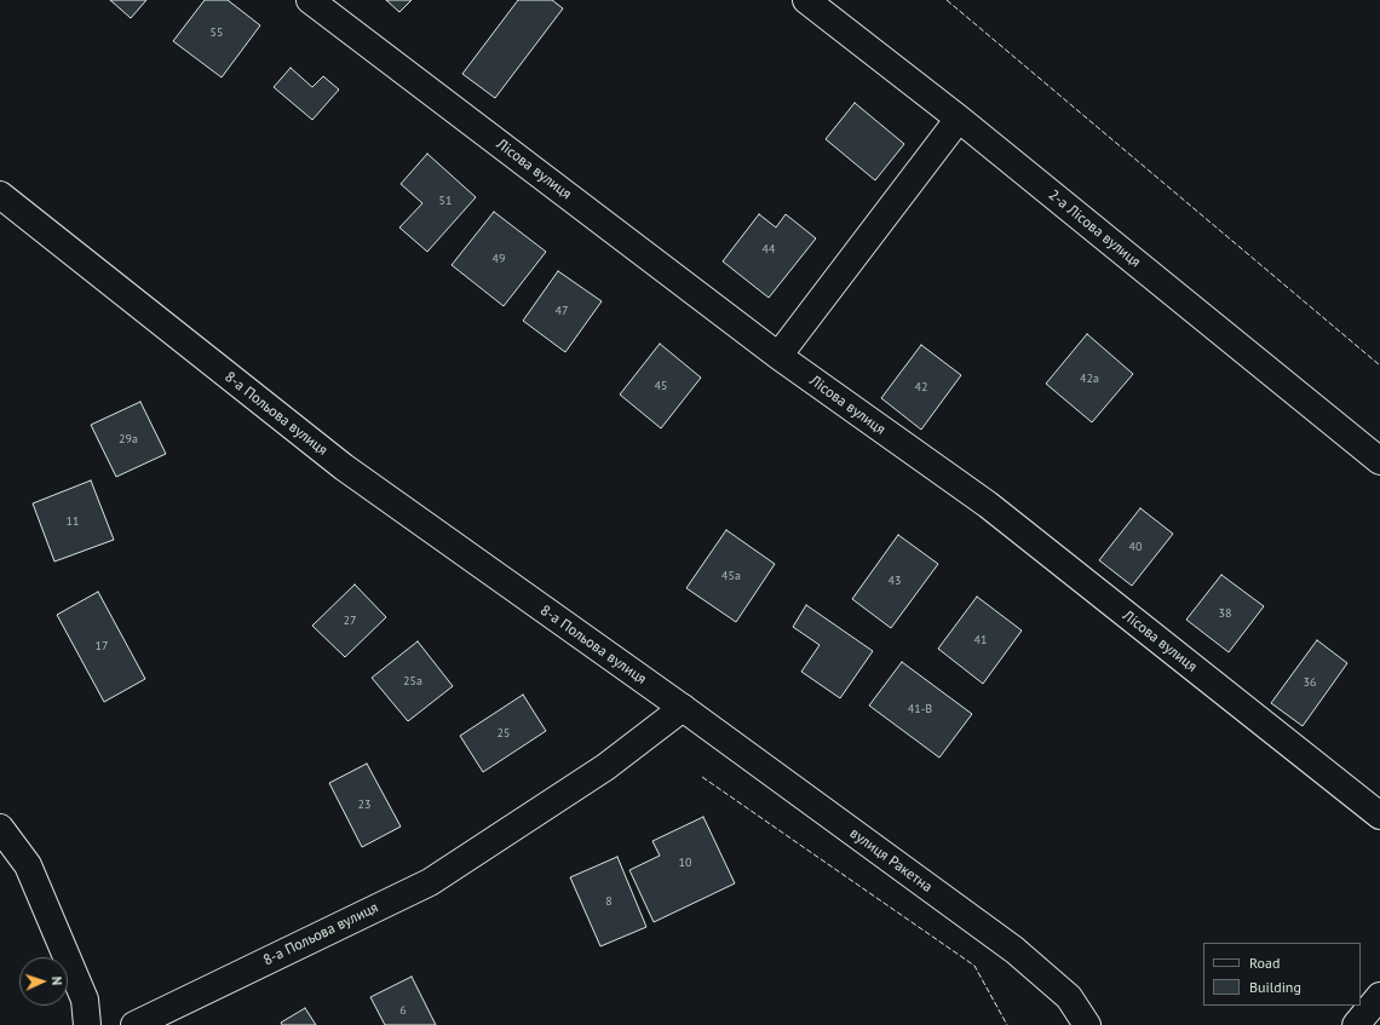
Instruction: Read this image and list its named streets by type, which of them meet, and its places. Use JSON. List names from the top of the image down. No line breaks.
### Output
{"streets":{"street":["Лісова вулиця","2-а Лісова вулиця","8-а Польова вулиця","вулиця Ракетна"]},"crossings":[["8-а Польова вулиця","вулиця Ракетна"]],"house_numbers":["55","51","44","49","47","42а","45","42","29а","11","40","45а","43","38","27","41","17","25а","36","41-В","25","23","10","8","6"],"legend":["Road","Building"],"north":"right"}
